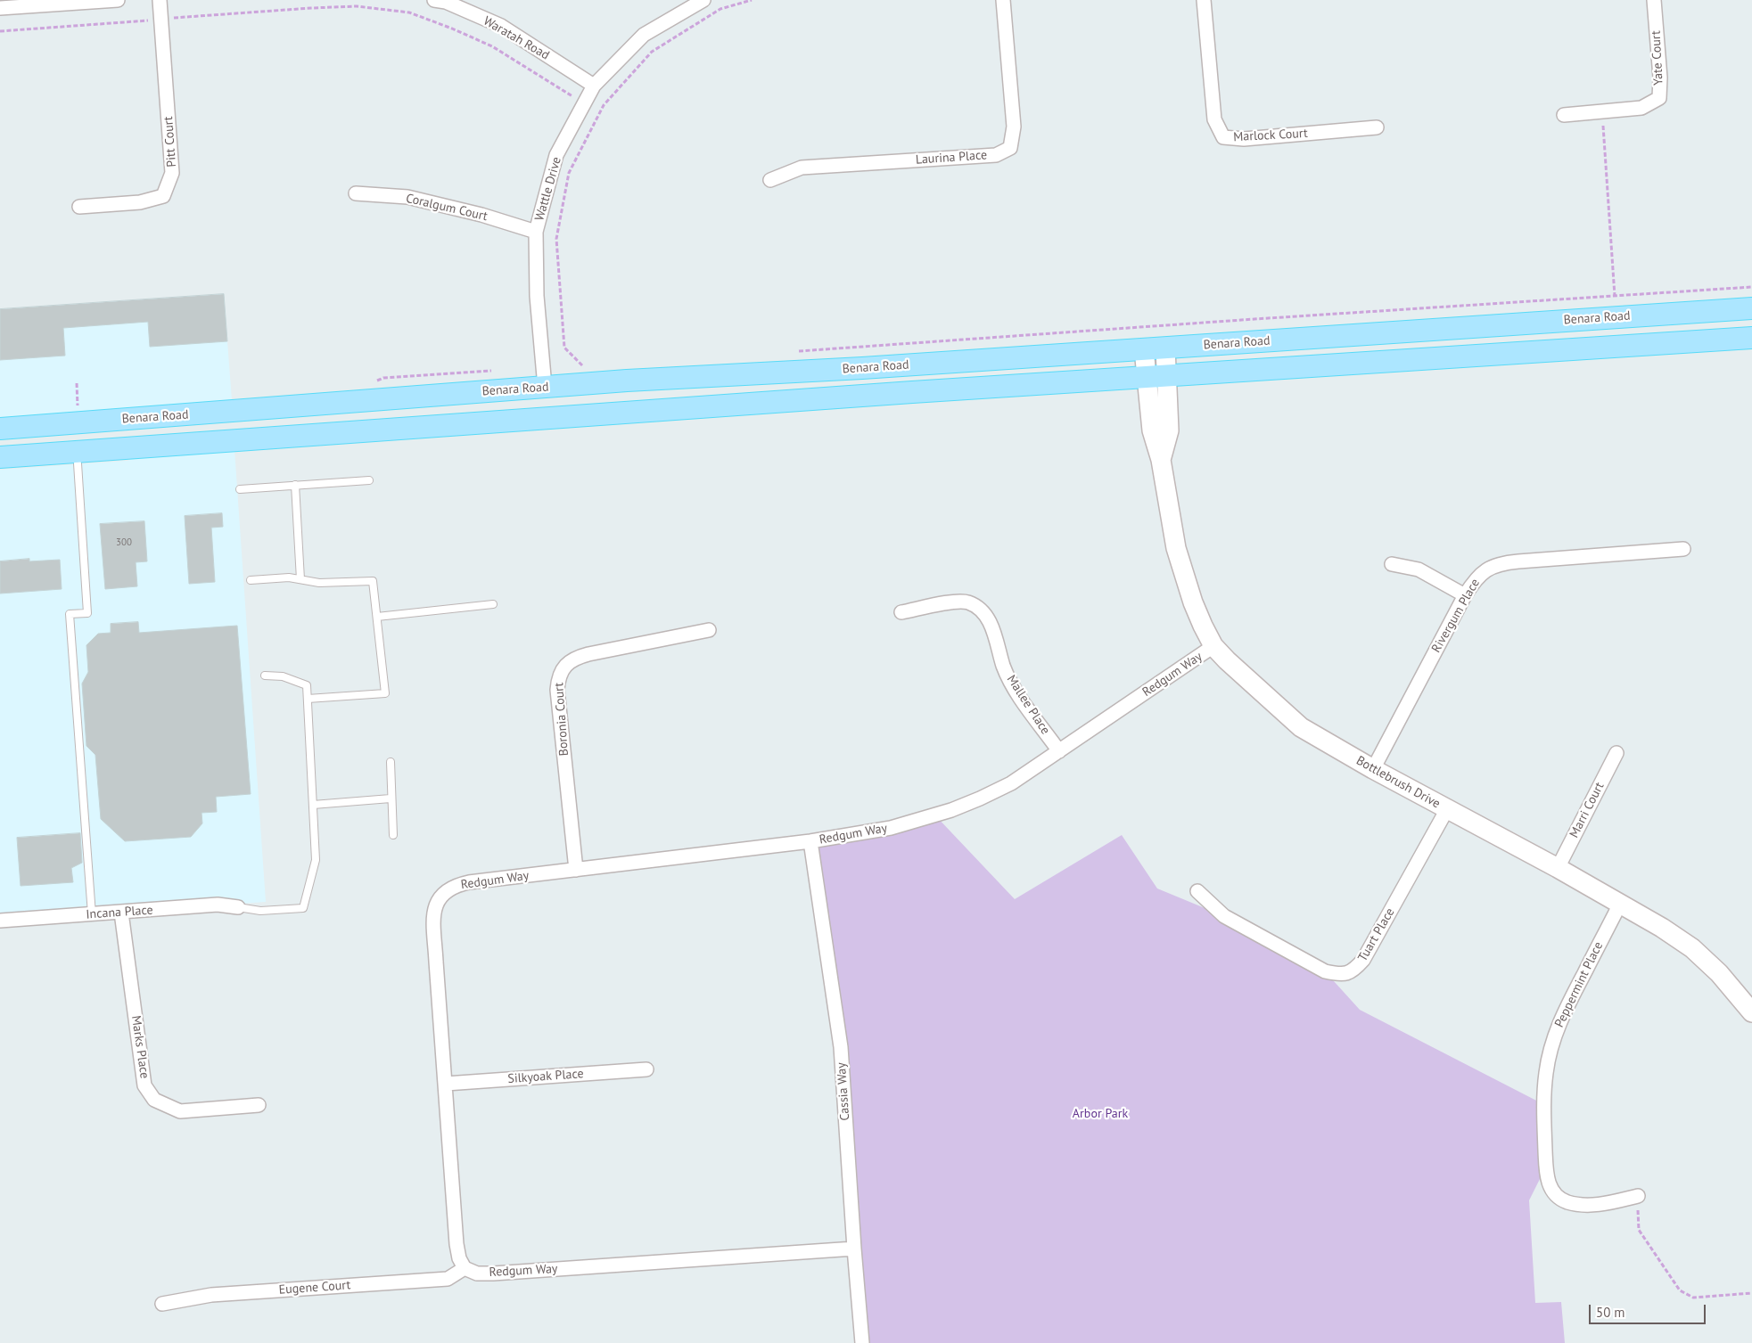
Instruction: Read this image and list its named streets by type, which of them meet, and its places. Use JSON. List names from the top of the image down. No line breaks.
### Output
{"streets":{"main road":["Benara Road"],"street":["Waratah Road","Yate Court","Marlock Court","Pitt Court","Laurina Place","Wattle Drive","Coralgum Court","Rivergum Place","Redgum Way","Mallee Place","Boronia Court","Bottlebrush Drive","Marri Court","Incana Place","Tuart Place","Peppermint Place","Marks Place","Silkyoak Place","Cassia Way","Eugene Court"]},"crossings":[["Waratah Road","Wattle Drive"],["Wattle Drive","Coralgum Court"],["Wattle Drive","Benara Road"],["Benara Road","Bottlebrush Drive"],["Rivergum Place","Bottlebrush Drive"],["Redgum Way","Mallee Place"],["Redgum Way","Boronia Court"],["Redgum Way","Bottlebrush Drive"],["Redgum Way","Silkyoak Place"],["Redgum Way","Cassia Way"],["Redgum Way","Eugene Court"],["Bottlebrush Drive","Marri Court"],["Bottlebrush Drive","Tuart Place"],["Bottlebrush Drive","Peppermint Place"],["Incana Place","Marks Place"]],"parks":["Arbor Park"],"house_numbers":["300"],"scale_bar":"50 m"}
